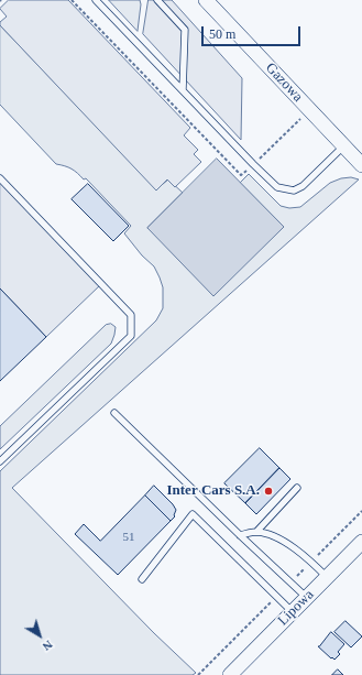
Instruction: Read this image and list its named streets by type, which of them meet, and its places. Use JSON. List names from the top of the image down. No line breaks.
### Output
{"streets":{"street":["Gazowa","Lipowa"]},"places":["Inter Cars S.A."],"house_numbers":["51"],"scale_bar":"50 m","north":"bottom right"}
